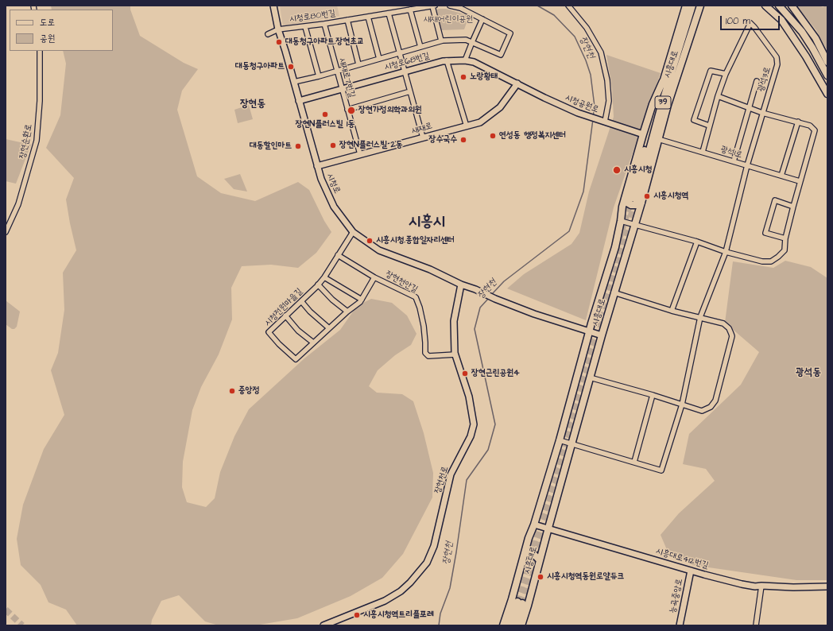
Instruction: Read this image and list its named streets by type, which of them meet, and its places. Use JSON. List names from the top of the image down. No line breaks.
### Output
{"streets":{"main road":["시흥대로","39"],"street":["시청로80번길","시청로68번길","새재로7번길","광석3로","시청공원로","새재로","장현순환로","광석1로","시청로","장현천안길","시청전원마을길","장현천로","시흥대로412번길","능곡중앙로"]},"crossings":[["시청로80번길","새재로7번길"],["시청로80번길","시청로"],["시청로68번길","새재로7번길"],["시청로68번길","시청공원로"],["시청로68번길","새재로"],["시청로68번길","시청로"],["시흥대로","시청공원로"],["시흥대로","광석1로"],["시흥대로","시청로"],["시흥대로","시흥대로412번길"],["새재로7번길","새재로"],["광석3로","광석1로"],["시청공원로","새재로"],["새재로","시청로"],["시청로","시청전원마을길"],["시청로","장현천로"],["장현천안길","시청전원마을길"],["장현천안길","장현천로"],["시흥대로412번길","능곡중앙로"]],"districts":["장현동","시흥시","광석동"],"water":["장현천"],"parks":["새재어린이공원"],"places":["대동청구아파트.장현초교","대동청구아파트","노랑황태","장현가정의학과의원","장현N플러스빌 1동","연성동 행정복지센터","장수국수","장현N플러스빌 2동","대동할인마트","시흥시청","시흥시청역","시흥시청.종합일자리센터","장현근린공원4","중앙정","시흥시청역동원로얄듀크","시흥시청역트리플포레"],"legend":["도로","공원"],"scale_bar":"100 m"}
